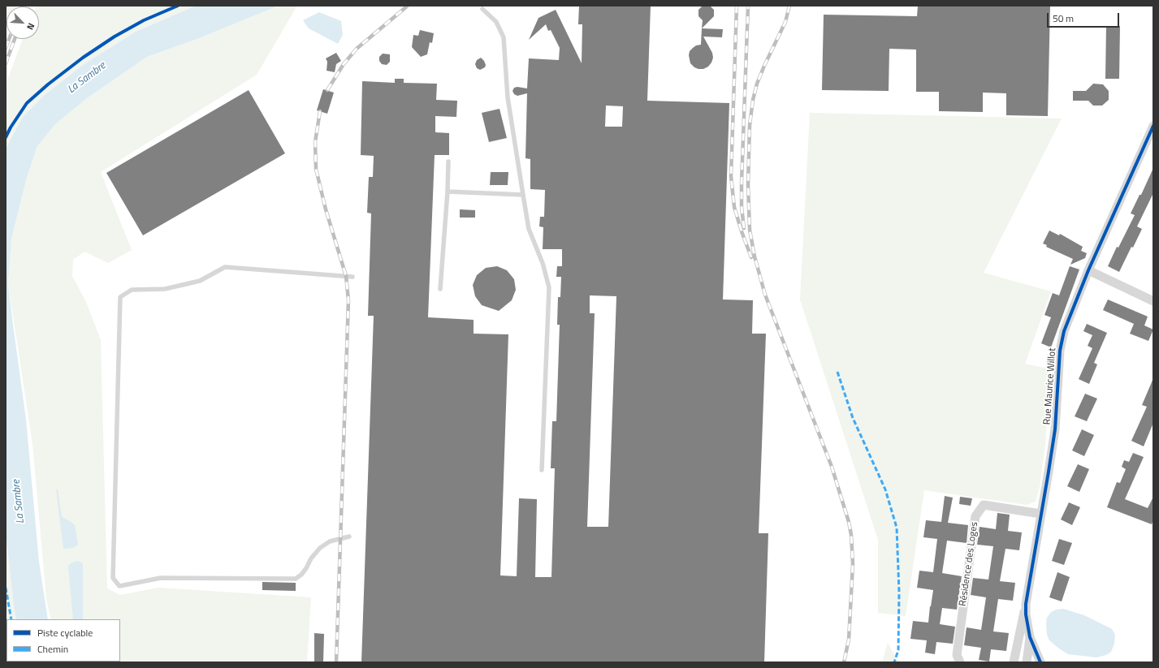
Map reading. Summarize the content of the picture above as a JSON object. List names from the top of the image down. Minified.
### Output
{"streets":{"street":["Rue Maurice Willot","Résidence des Loges"]},"crossings":[["Rue Maurice Willot","Résidence des Loges"]],"water":["La Sambre"],"legend":["Piste cyclable","Chemin"],"scale_bar":"50 m","north":"bottom right"}
